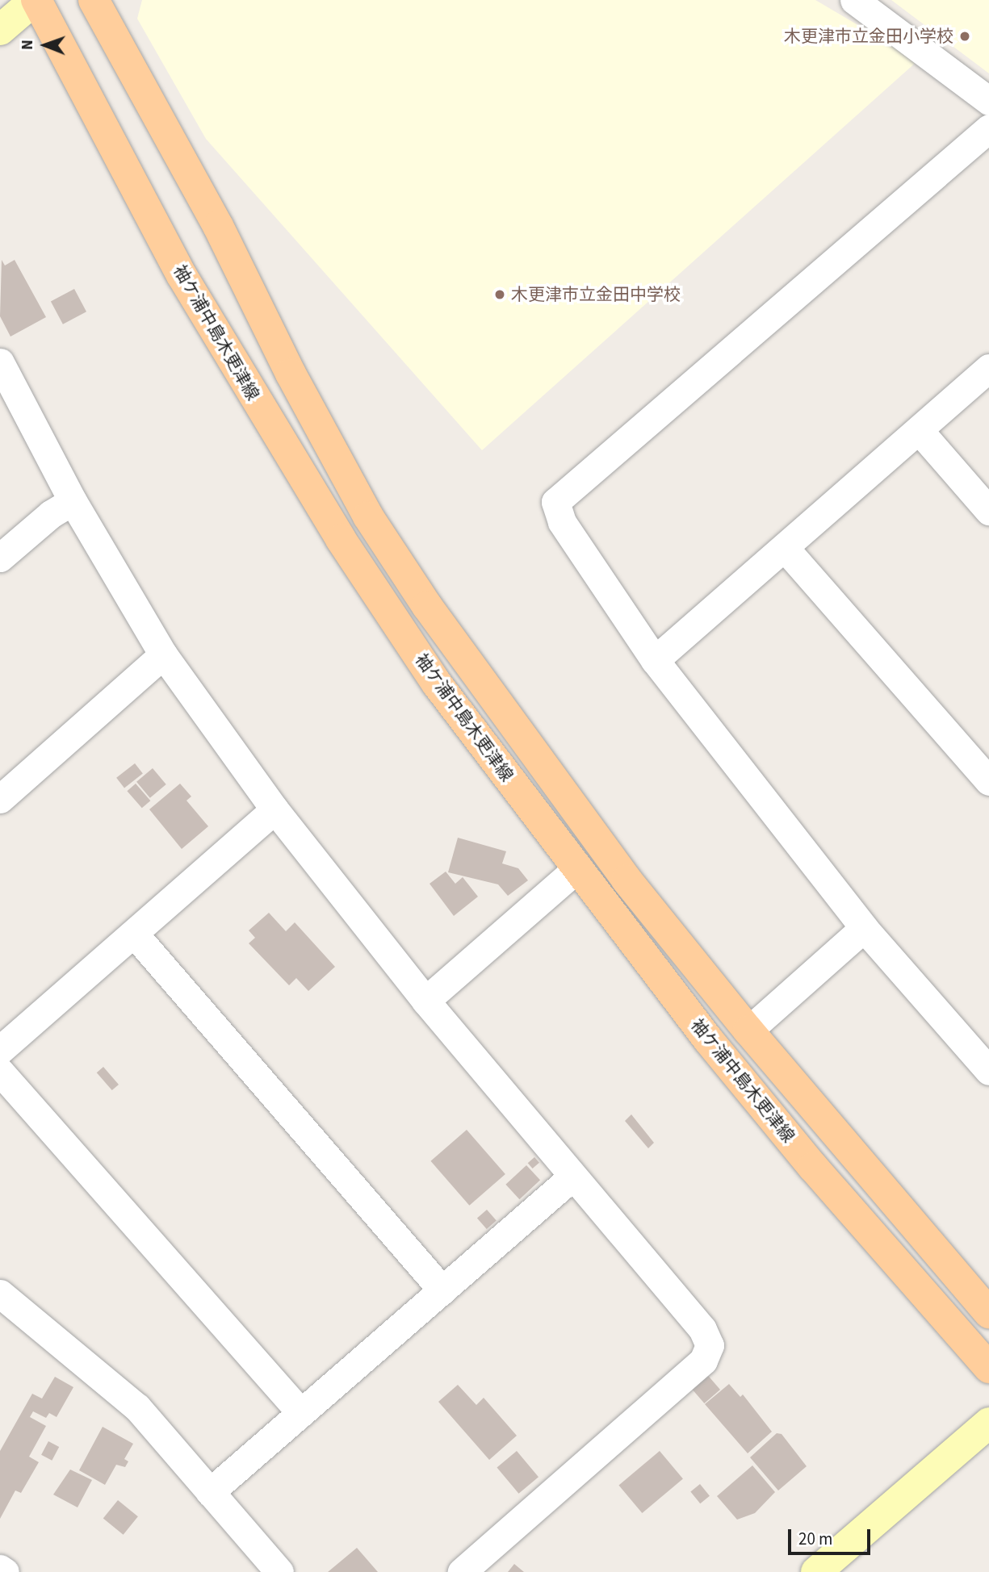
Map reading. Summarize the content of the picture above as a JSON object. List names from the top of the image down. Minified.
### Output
{"streets":{"main road":["袖ケ浦中島木更津線"]},"places":["木更津市立金田小学校","木更津市立金田中学校"],"scale_bar":"20 m","north":"left"}
